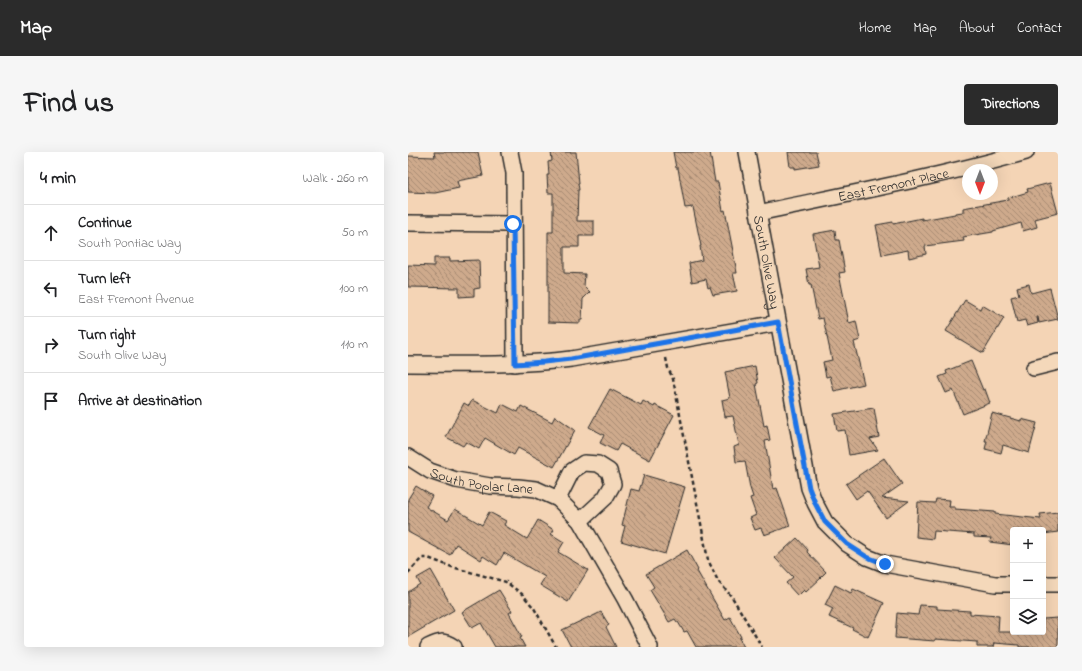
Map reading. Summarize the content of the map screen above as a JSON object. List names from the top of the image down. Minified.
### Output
{"streets":{"street":["East Fremont Place","South Olive Way","South Poplar Lane"]},"crossings":[["East Fremont Place","South Olive Way"]],"north":"bottom","page":{"header":"Map","nav":["Home","Map","About","Contact"],"title":"Find us","buttons":"Directions","heading":["4 min","Walk · 260 m"],"list":[["Continue","South Pontiac Way","50 m"],["Turn left","East Fremont Avenue","100 m"],["Turn right","South Olive Way","110 m"],"Arrive at destination"],"map_buttons":["+","−"]}}
